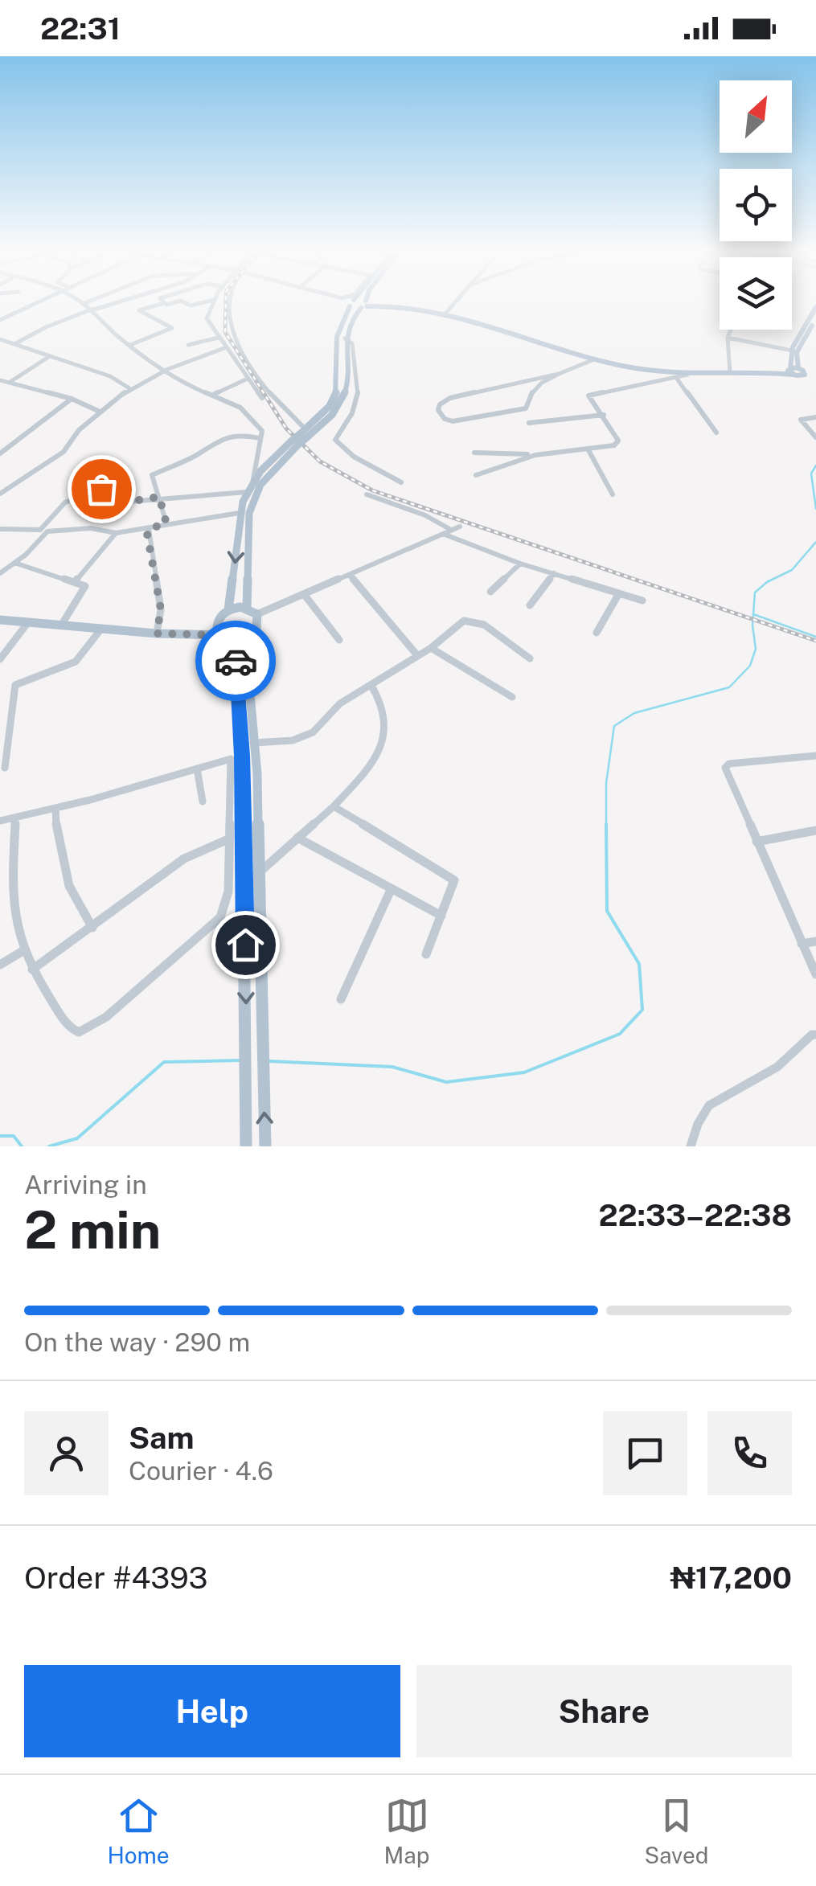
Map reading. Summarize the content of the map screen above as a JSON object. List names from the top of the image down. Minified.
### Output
{"north":"top right","page":{"status":"22:31","heading":["2 min","Arriving in","22:33–22:38"],"panel":["Sam","Courier · 4.6","Order #4393","₦17,200"],"bar":"On the way · 290 m","buttons":["Help","Share"],"tabs":["Home","Map","Saved"]}}
